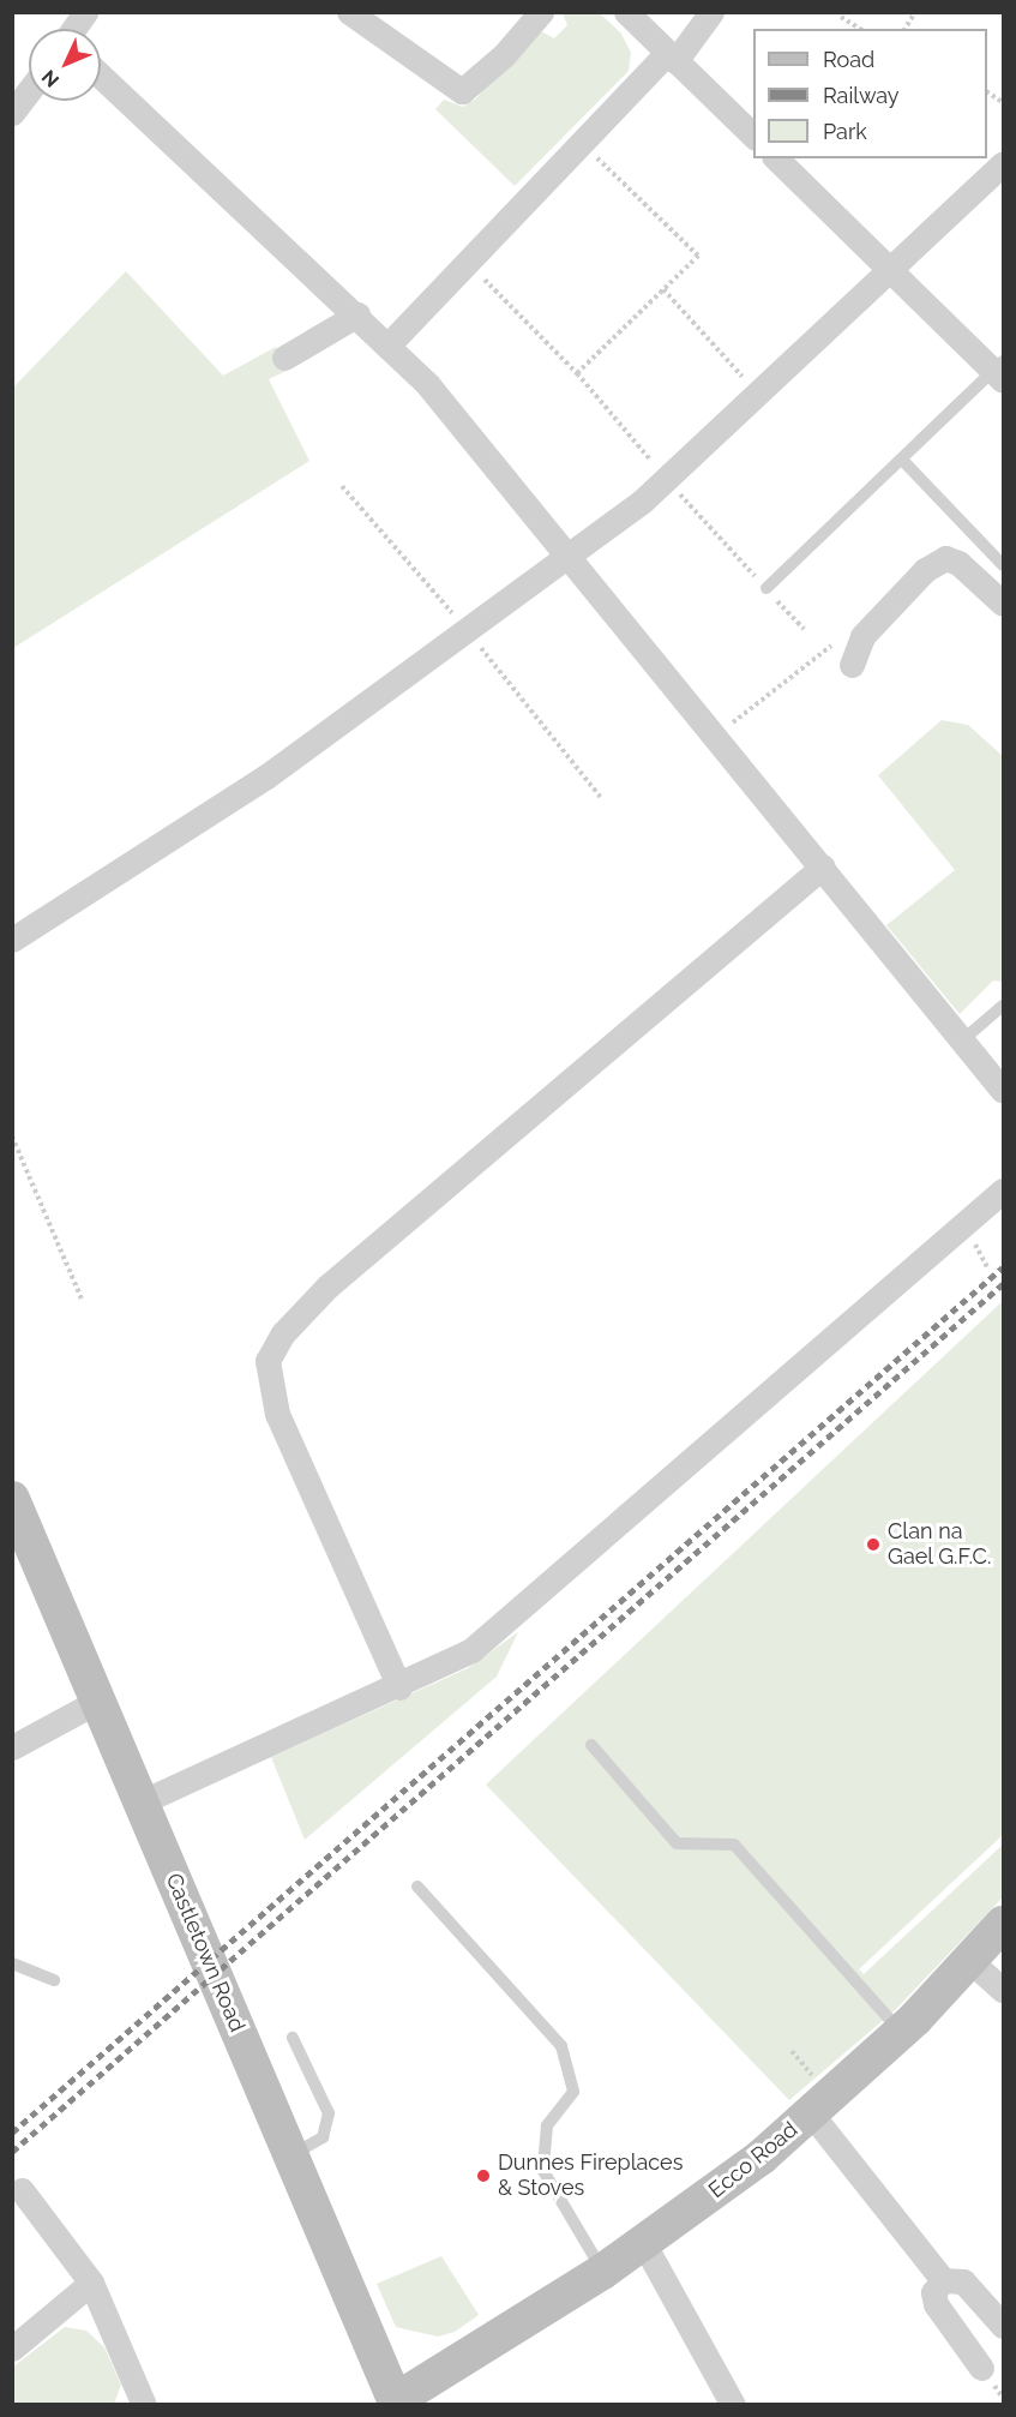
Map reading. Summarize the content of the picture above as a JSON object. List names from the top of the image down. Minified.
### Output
{"streets":{"main road":["Castletown Road","Ecco Road"]},"crossings":[["Castletown Road","Ecco Road"]],"places":["Clan na Gael G.F.C.","Dunnes Fireplaces & Stoves"],"legend":["Road","Railway","Park"],"north":"bottom left"}
